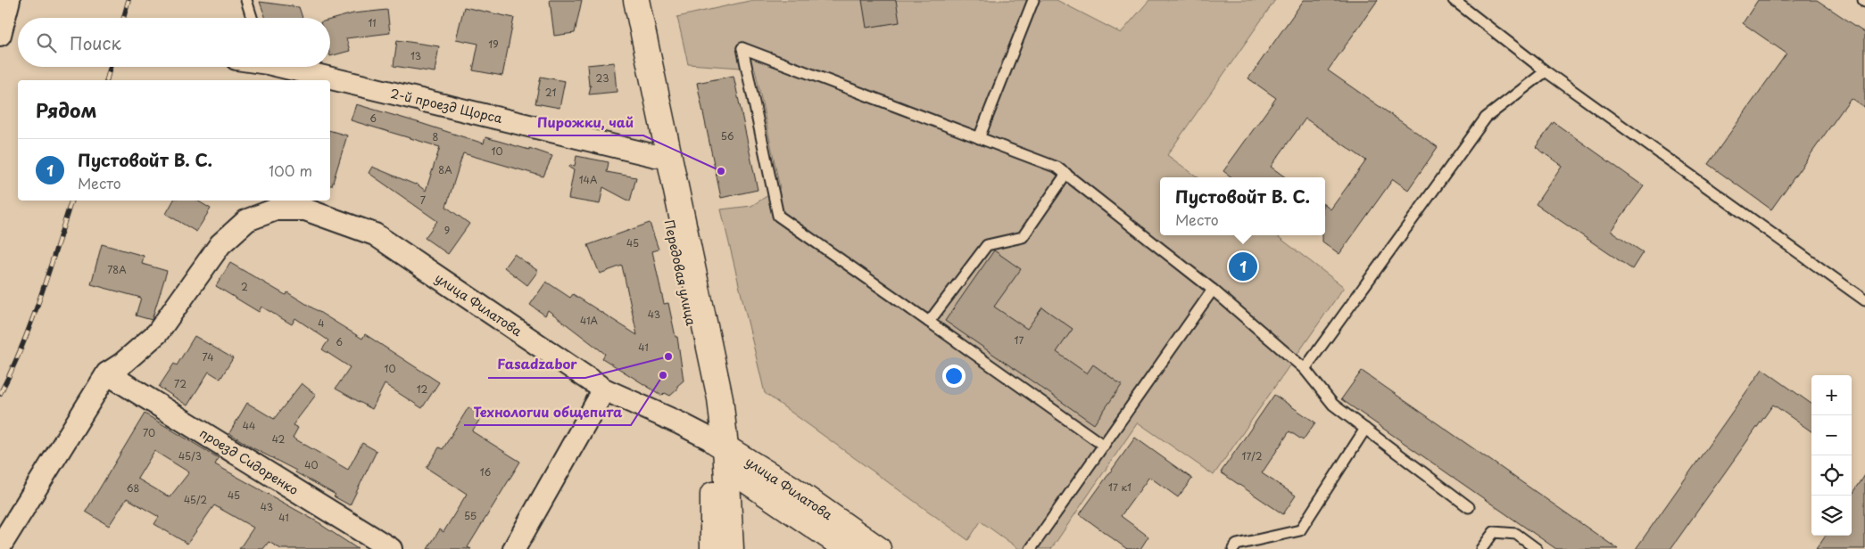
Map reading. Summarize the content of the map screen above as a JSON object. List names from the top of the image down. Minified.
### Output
{"streets":{"main road":["Передовая улица","улица Филатова"],"street":["2-й проезд Щорса","проезд Сидоренко"]},"crossings":[["2-й проезд Щорса","Передовая улица"],["Передовая улица","улица Филатова"],["улица Филатова","проезд Сидоренко"]],"places":["Пирожки, чай","Fasadzabor","Технологии общепита"],"house_numbers":["11","19","13","23","21","6","56","8","10","8А","14А","7","9","45","78А","2","43","41А","4","17","6","41","74","10","72","12","44","70","42","45/3","17/2","40","16","17 к1","68","45","45/2","43","55","41"],"page":{"search":"Поиск","heading":"Рядом","list":[{"mark":"1","name":"Пустовойт В. С.","note":"Место","value":"100 m"}],"popup":["Пустовойт В. С.","Место"],"pins":"1","map_buttons":["+","−"]}}
